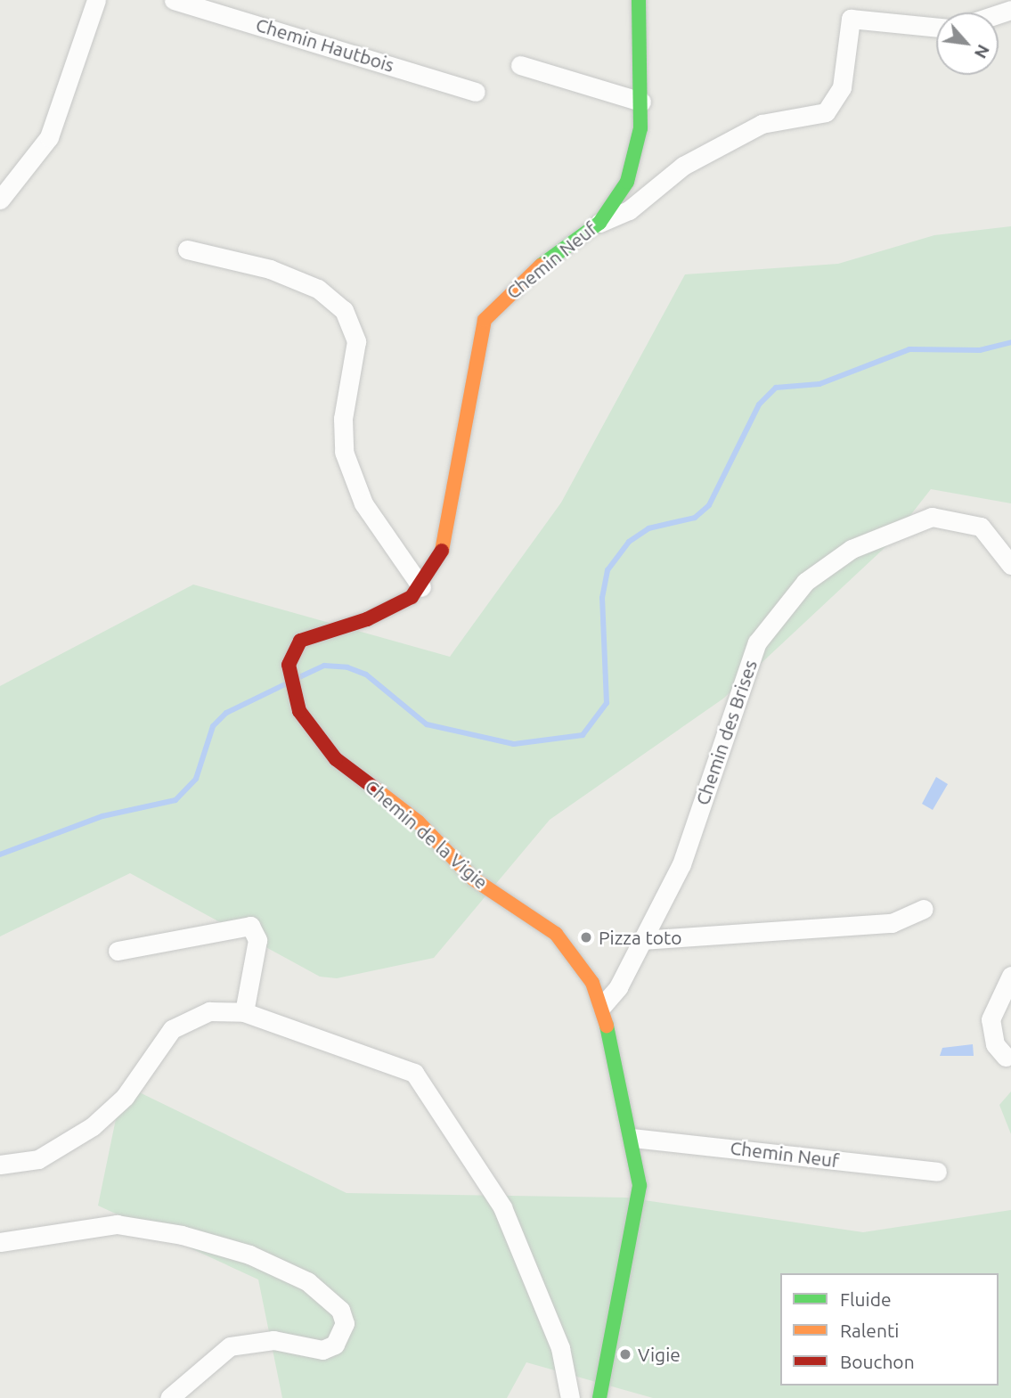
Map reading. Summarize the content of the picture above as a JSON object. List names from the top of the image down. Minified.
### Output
{"streets":{"street":["Chemin Hautbois","Chemin Neuf","Chemin des Brises","Chemin de la Vigie"]},"crossings":[["Chemin Neuf","Chemin de la Vigie"],["Chemin des Brises","Chemin de la Vigie"]],"places":["Pizza toto","Vigie"],"legend":["Fluide","Ralenti","Bouchon"],"north":"bottom right"}
